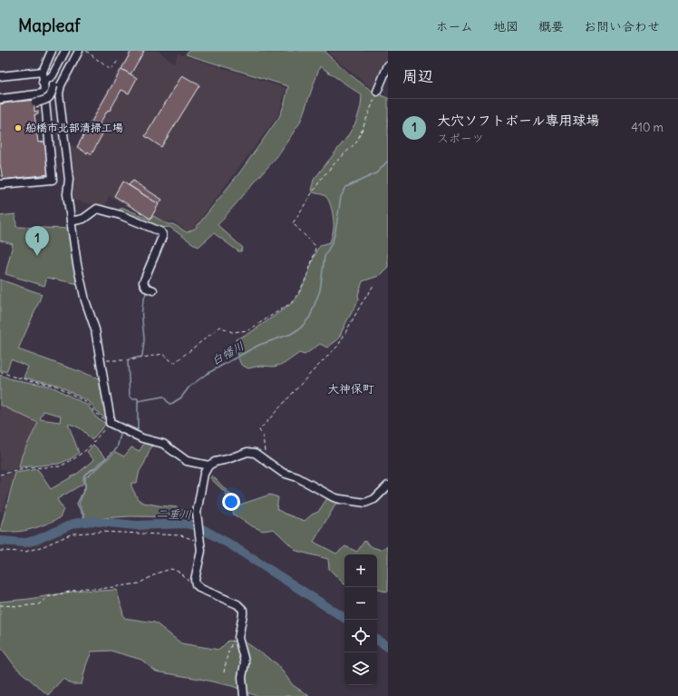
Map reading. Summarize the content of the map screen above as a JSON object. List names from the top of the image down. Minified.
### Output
{"districts":["大神保町"],"water":["白幡川","二重川"],"places":["船橋市北部清掃工場"],"page":{"header":"Mapleaf","nav":["ホーム","地図","概要","お問い合わせ"],"heading":"周辺","list":[{"mark":"1","name":"大穴ソフトボール専用球場","note":"スポーツ","value":"410 m"}],"pins":"1","map_buttons":["+","−"]}}
